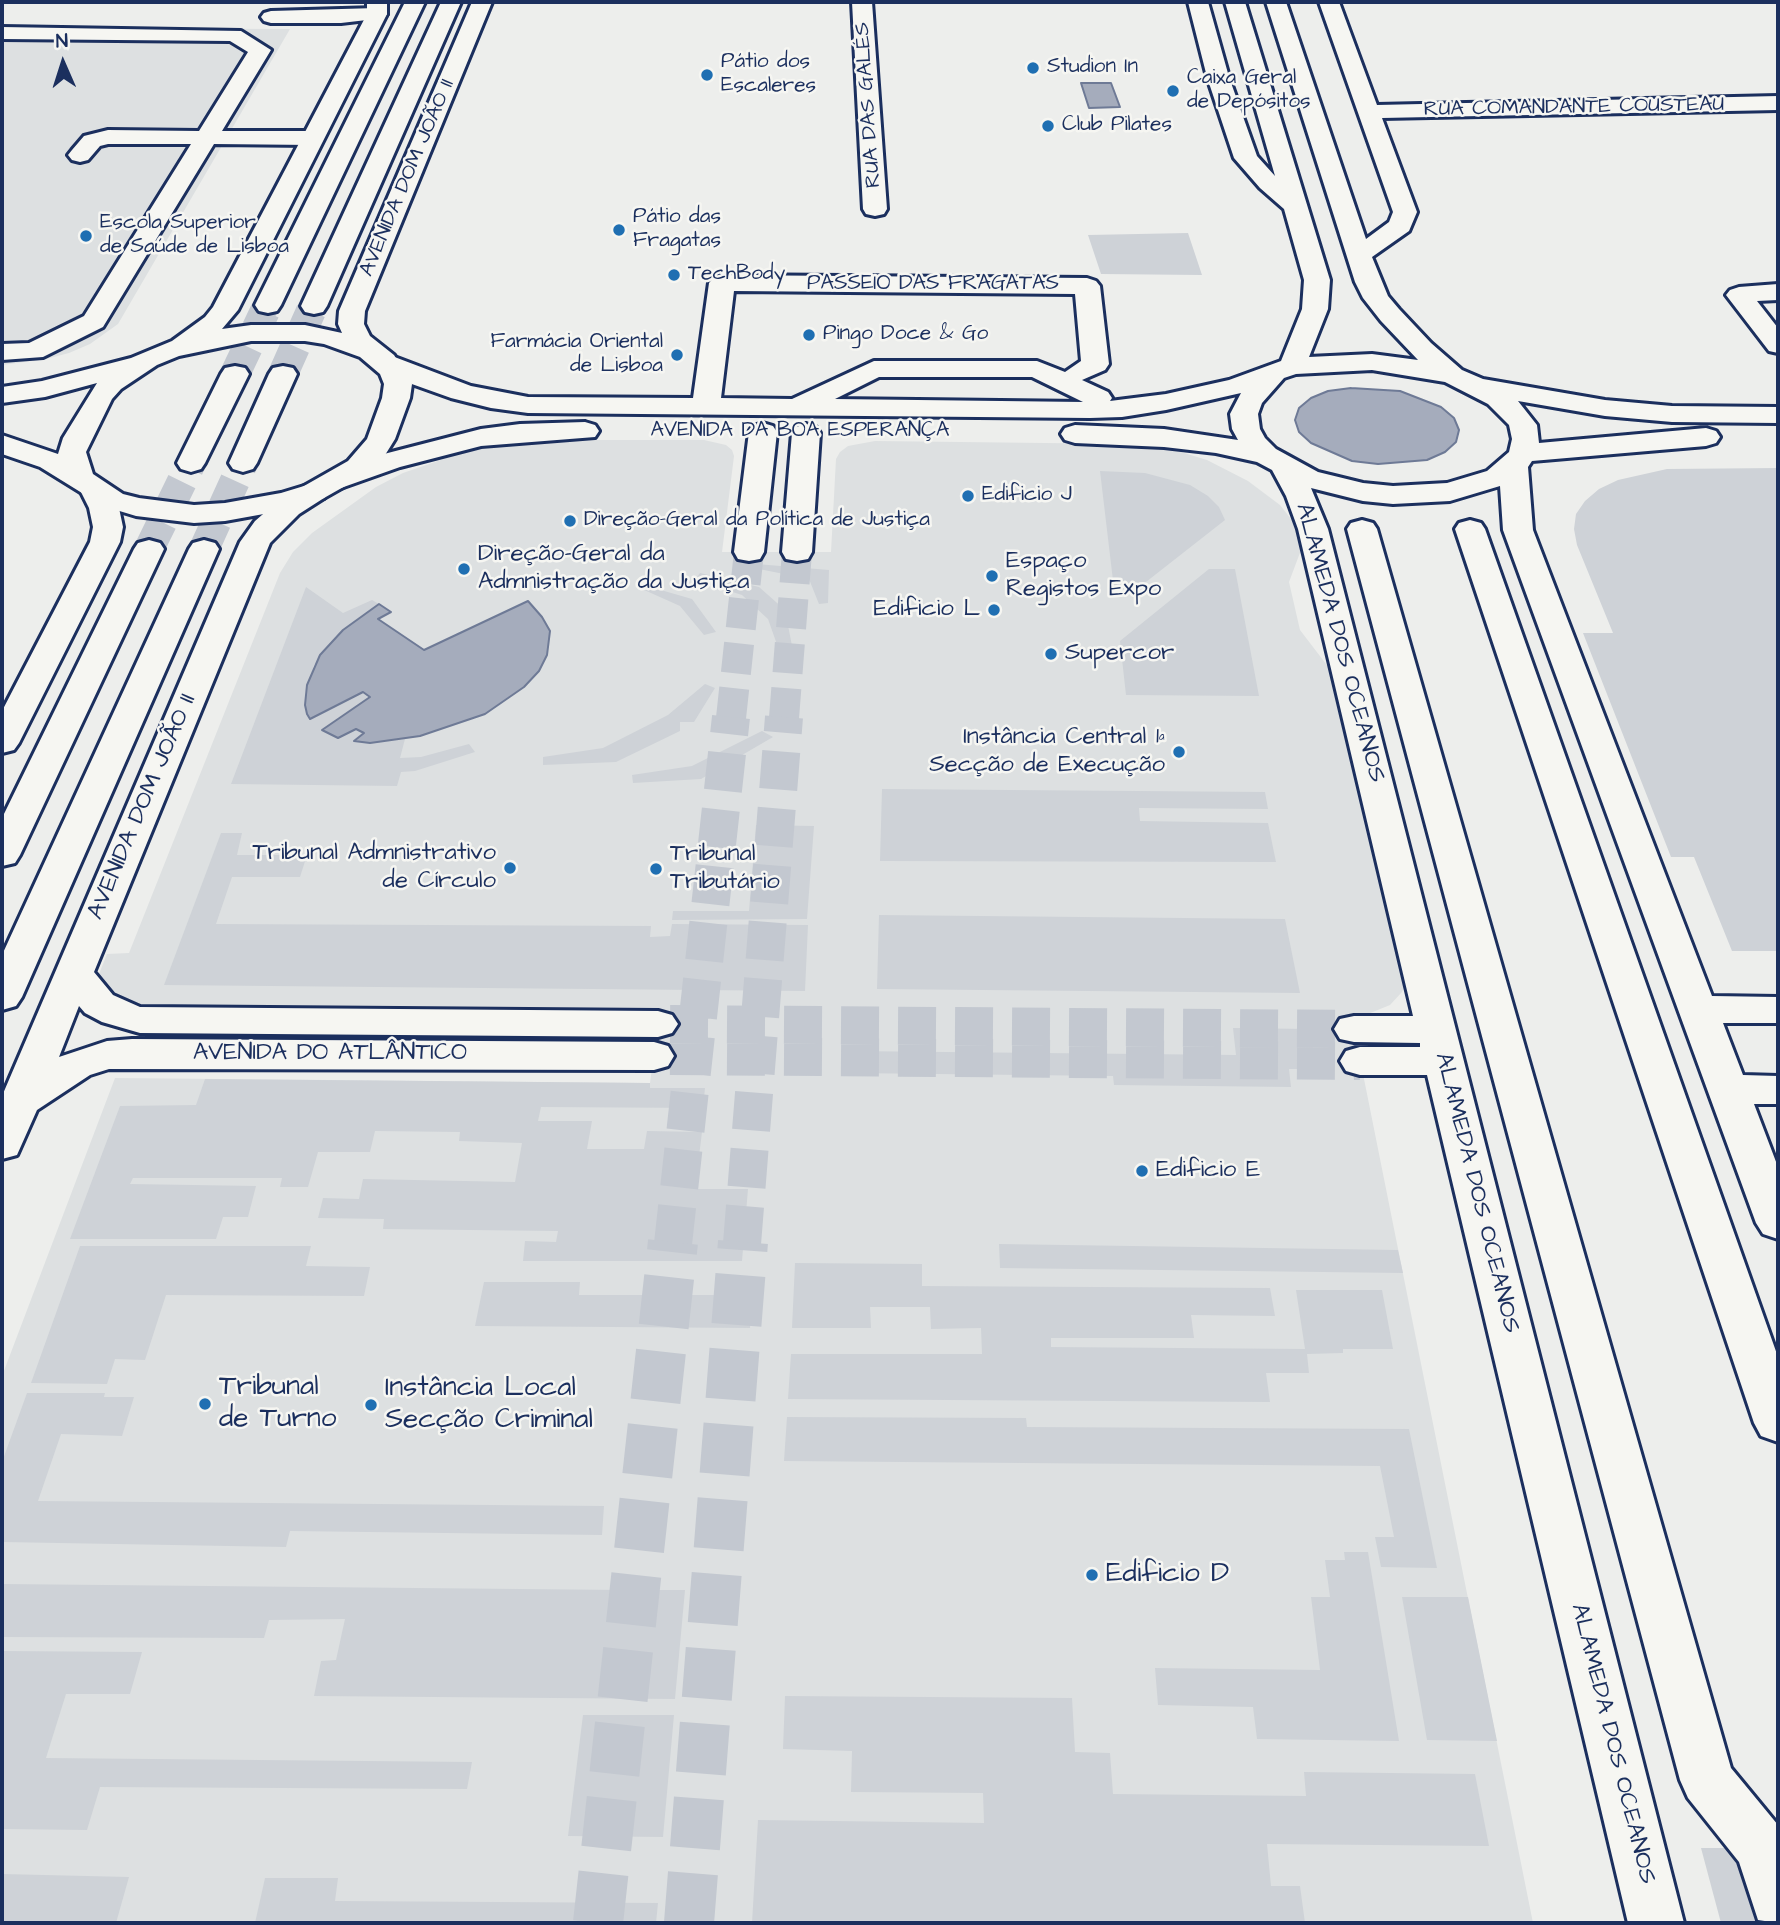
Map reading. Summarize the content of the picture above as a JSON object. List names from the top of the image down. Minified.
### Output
{"streets":{"street":["RUA DAS GALÉS","RUA COMANDANTE COUSTEAU","AVENIDA DOM JOÃO II","PASSEIO DAS FRAGATAS","AVENIDA DA BOA ESPERANÇA","ALAMEDA DOS OCEANOS","AVENIDA DO ATLÂNTICO"]},"crossings":[["AVENIDA DOM JOÃO II","AVENIDA DA BOA ESPERANÇA"],["AVENIDA DOM JOÃO II","AVENIDA DO ATLÂNTICO"],["PASSEIO DAS FRAGATAS","AVENIDA DA BOA ESPERANÇA"],["AVENIDA DA BOA ESPERANÇA","ALAMEDA DOS OCEANOS"]],"places":["Studion In","Pátio dos Escaleres","Caixa Geral de Depósitos","Club Pilates","Pátio das Fragatas","Escola Superior de Saúde de Lisboa","TechBody","Pingo Doce & Go","Farmácia Oriental de Lisboa","Edificio J","Direção-Geral da Política de Justiça","Direção-Geral da Admnistração da Justiça","Espaço Registos Expo","Edificio L","Supercor","Instância Central 1ª Secção de Execução","Tribunal Admnistrativo de Círculo","Tribunal Tributário","Edificio E","Tribunal de Turno","Instância Local Secção Criminal","Edificio D"],"north":"top"}
